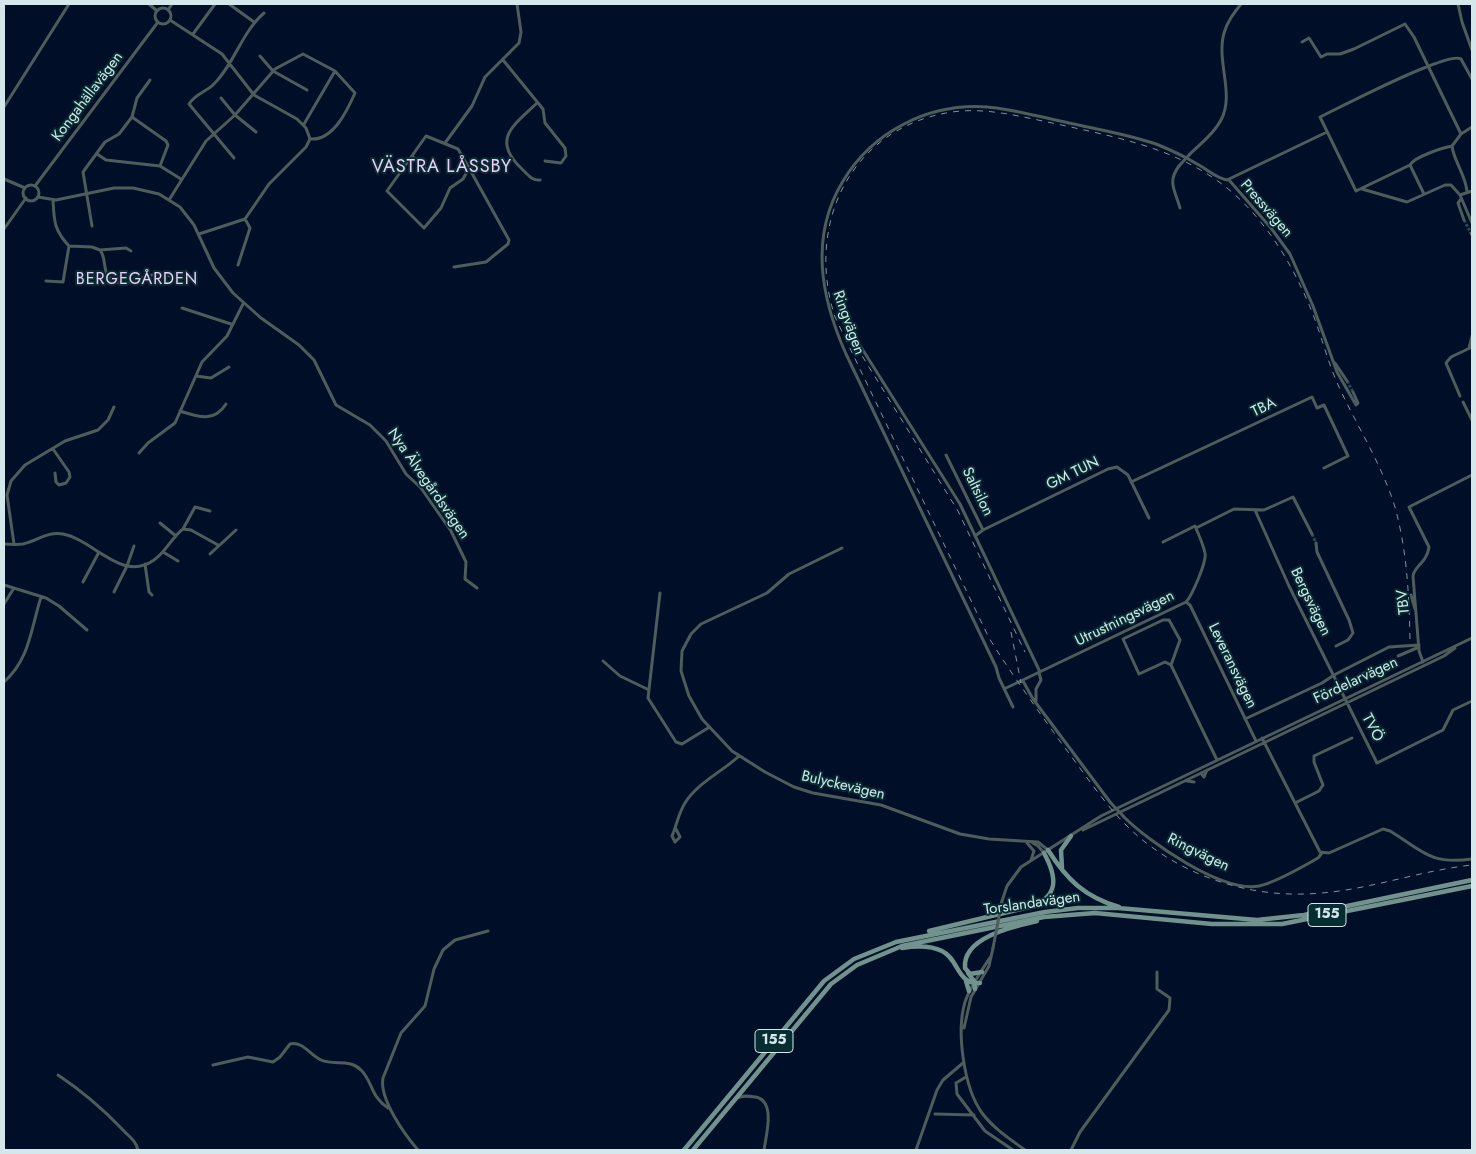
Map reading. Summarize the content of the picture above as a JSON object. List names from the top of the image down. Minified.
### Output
{"streets":{"main road":["Torslandavägen","155"],"street":["Kongahällavägen","Pressvägen","Ringvägen","TBA","GM TUN","Nya Älvegårdsvägen","Saltsilon","Bergsvägen","TBV","Utrustningsvägen","Leveransvägen","Fördelarvägen","TVÖ","Bulyckevägen"]},"crossings":[["Kongahällavägen","Nya Älvegårdsvägen"],["Pressvägen","Ringvägen"],["TBA","GM TUN"],["GM TUN","Saltsilon"],["Bergsvägen","Fördelarvägen"],["Bergsvägen","TVÖ"],["TBV","Fördelarvägen"],["Utrustningsvägen","Leveransvägen"],["Fördelarvägen","TVÖ"]],"districts":["VÄSTRA LÅSSBY","BERGEGÅRDEN"]}
